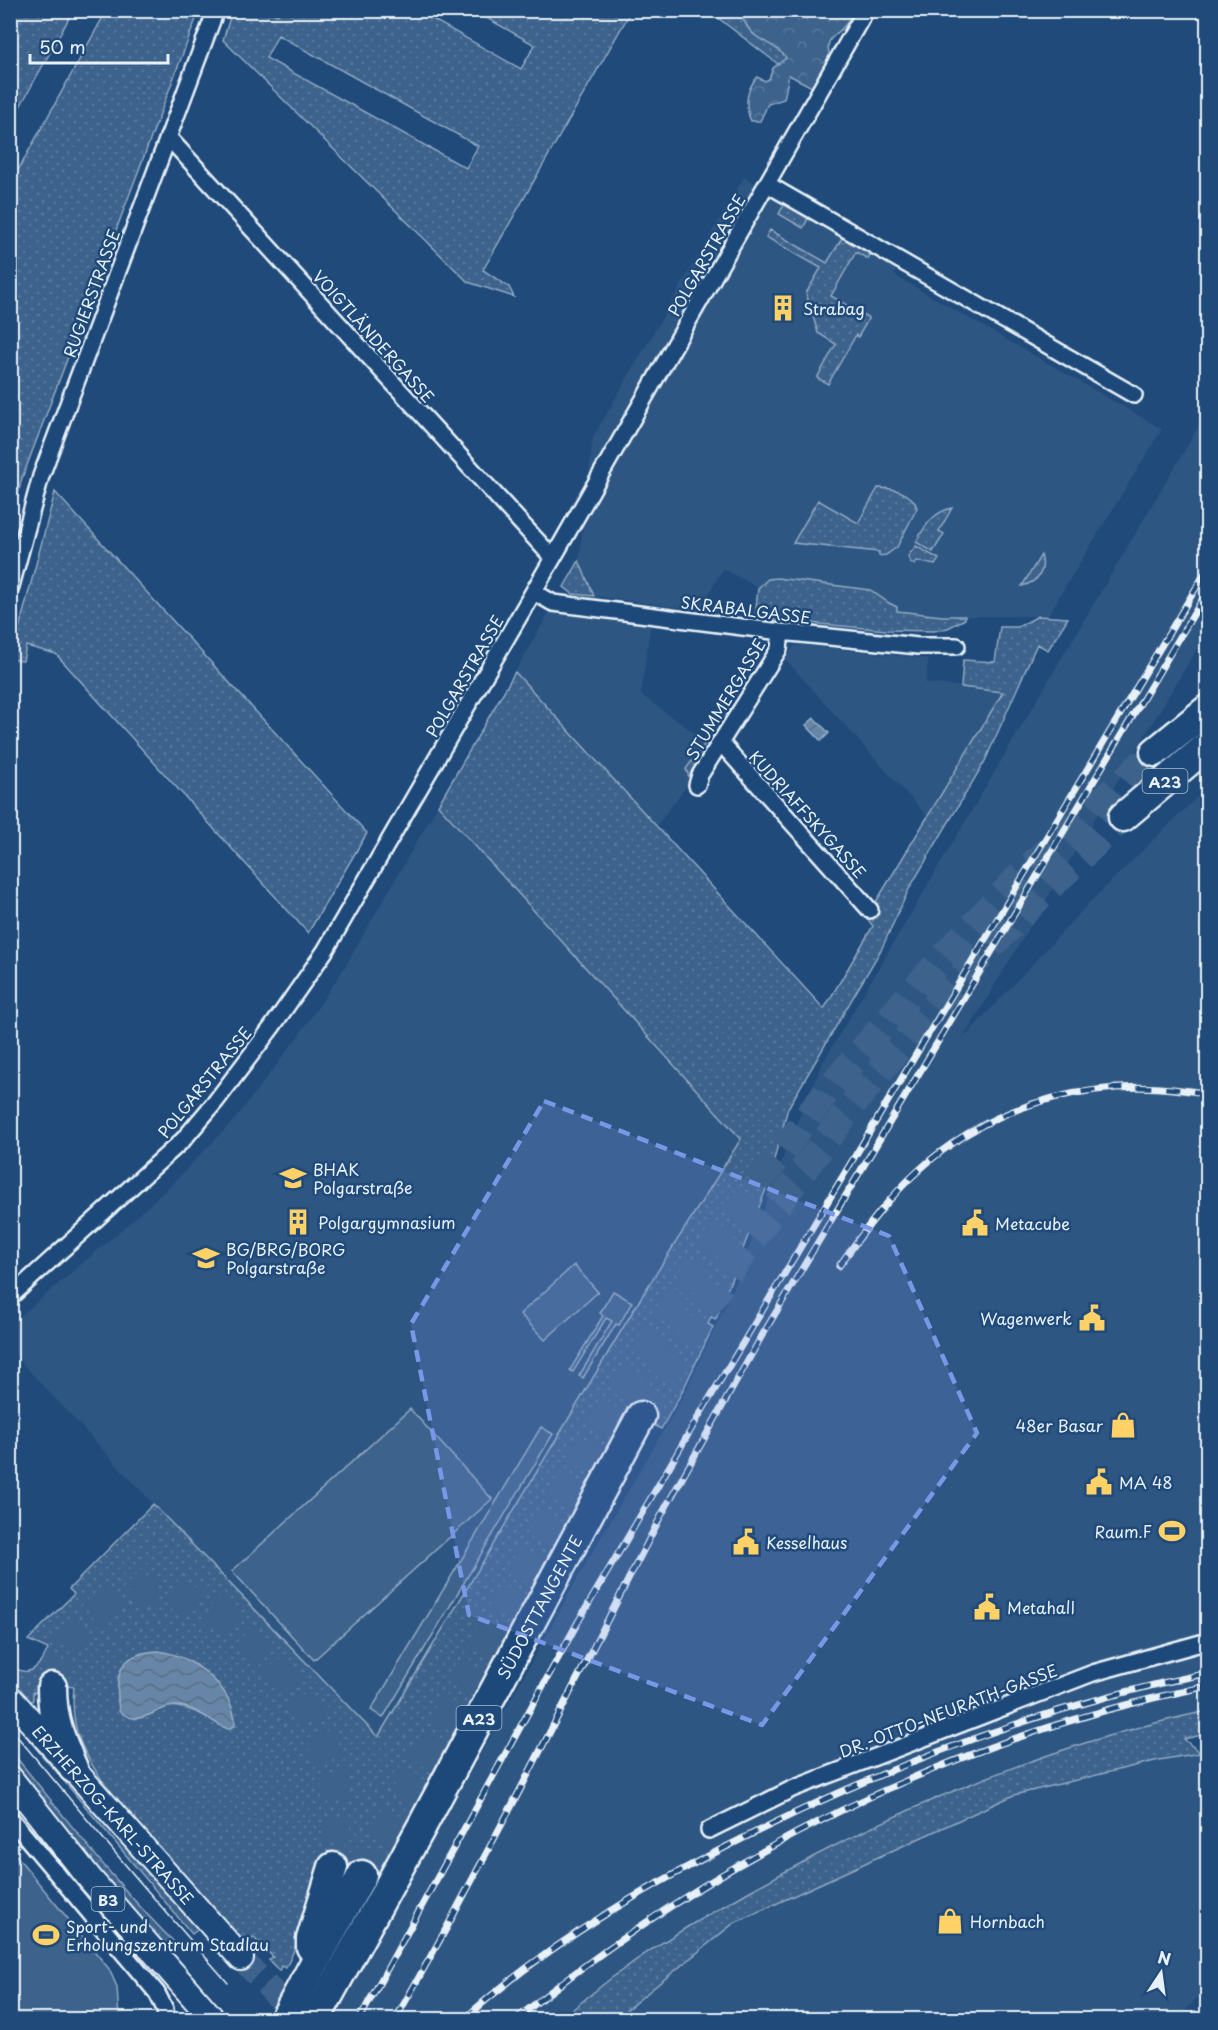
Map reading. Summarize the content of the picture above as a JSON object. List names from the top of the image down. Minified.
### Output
{"streets":{"highway":["A23","SÜDOSTTANGENTE"],"main road":["ERZHERZOG-KARL-STRASSE","B3"],"street":["POLGARSTRASSE","RUGIERSTRASSE","VOIGTLÄNDERGASSE","SKRABALGASSE","STUMMERGASSE","KUDRIAFFSKYGASSE","DR.-OTTO-NEURATH-GASSE"]},"crossings":[["POLGARSTRASSE","VOIGTLÄNDERGASSE"],["POLGARSTRASSE","SKRABALGASSE"],["RUGIERSTRASSE","VOIGTLÄNDERGASSE"],["SKRABALGASSE","STUMMERGASSE"],["STUMMERGASSE","KUDRIAFFSKYGASSE"]],"places":{"building":["Strabag","Polgargymnasium"],"school or university":["BHAK Polgarstraße","BG/BRG/BORG Polgarstraße"],"public building":["Metacube","Wagenwerk","MA 48","Kesselhaus","Metahall"],"shop":["48er Basar","Hornbach"],"sports":["Raum.F","Sport- und Erholungszentrum Stadlau"]},"scale_bar":"50 m","north":"top"}
